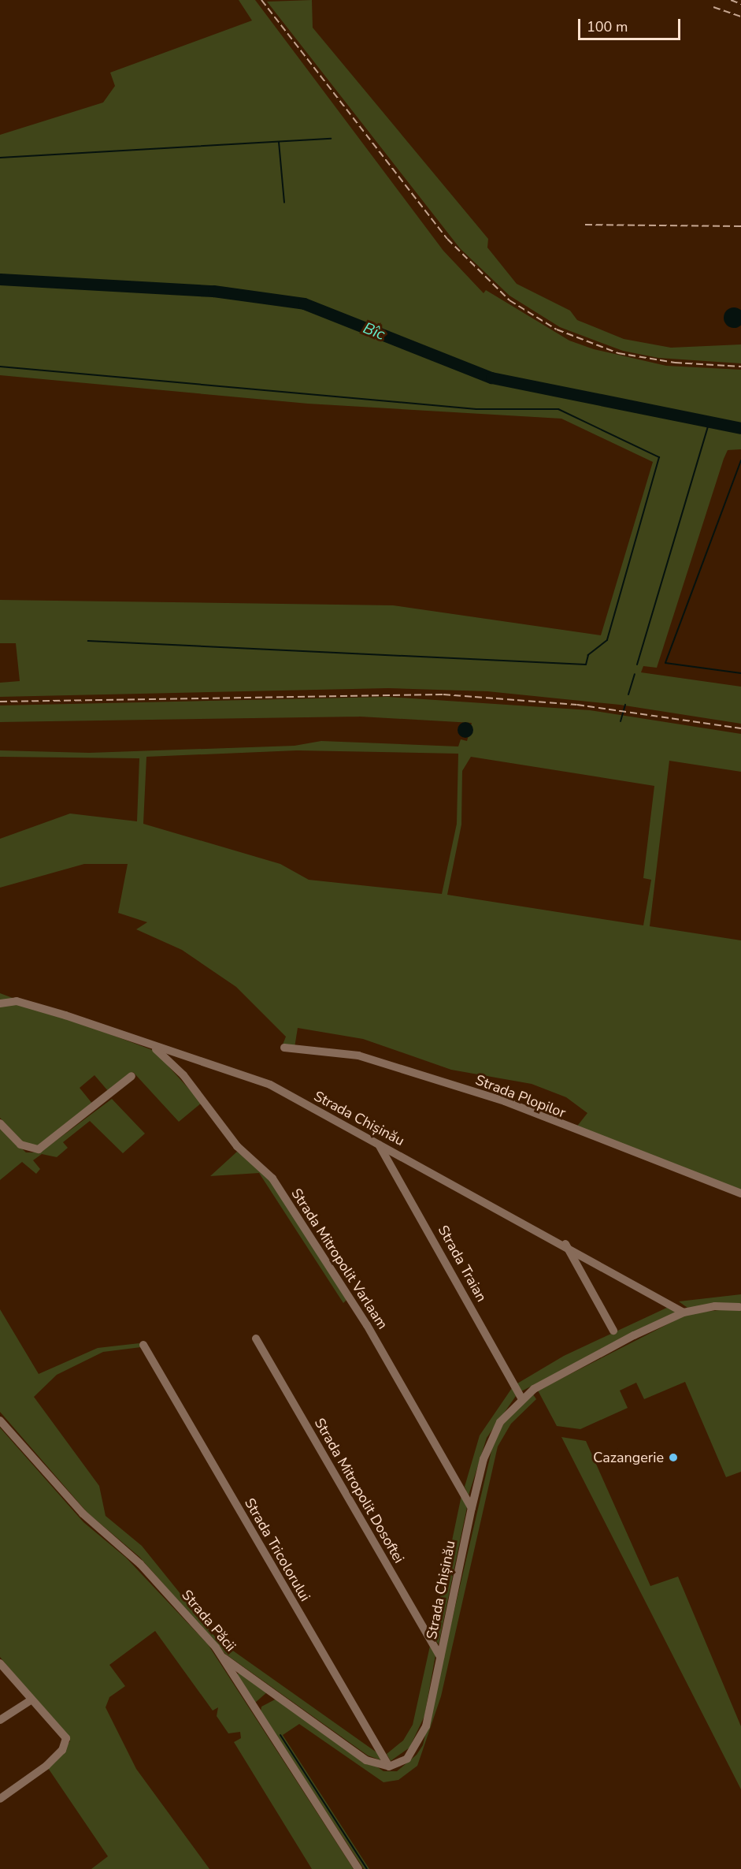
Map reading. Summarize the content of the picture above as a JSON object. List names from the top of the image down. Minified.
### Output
{"streets":{"street":["Strada Plopilor","Strada Chișinău","Strada Mitropolit Varlaam","Strada Traian","Strada Mitropolit Dosoftei","Strada Tricolorului","Strada Păcii"]},"crossings":[["Strada Chișinău","Strada Mitropolit Varlaam"],["Strada Chișinău","Strada Traian"],["Strada Chișinău","Strada Mitropolit Dosoftei"],["Strada Chișinău","Strada Tricolorului"]],"water":["Bîc"],"places":["Cazangerie"],"scale_bar":"100 m"}
